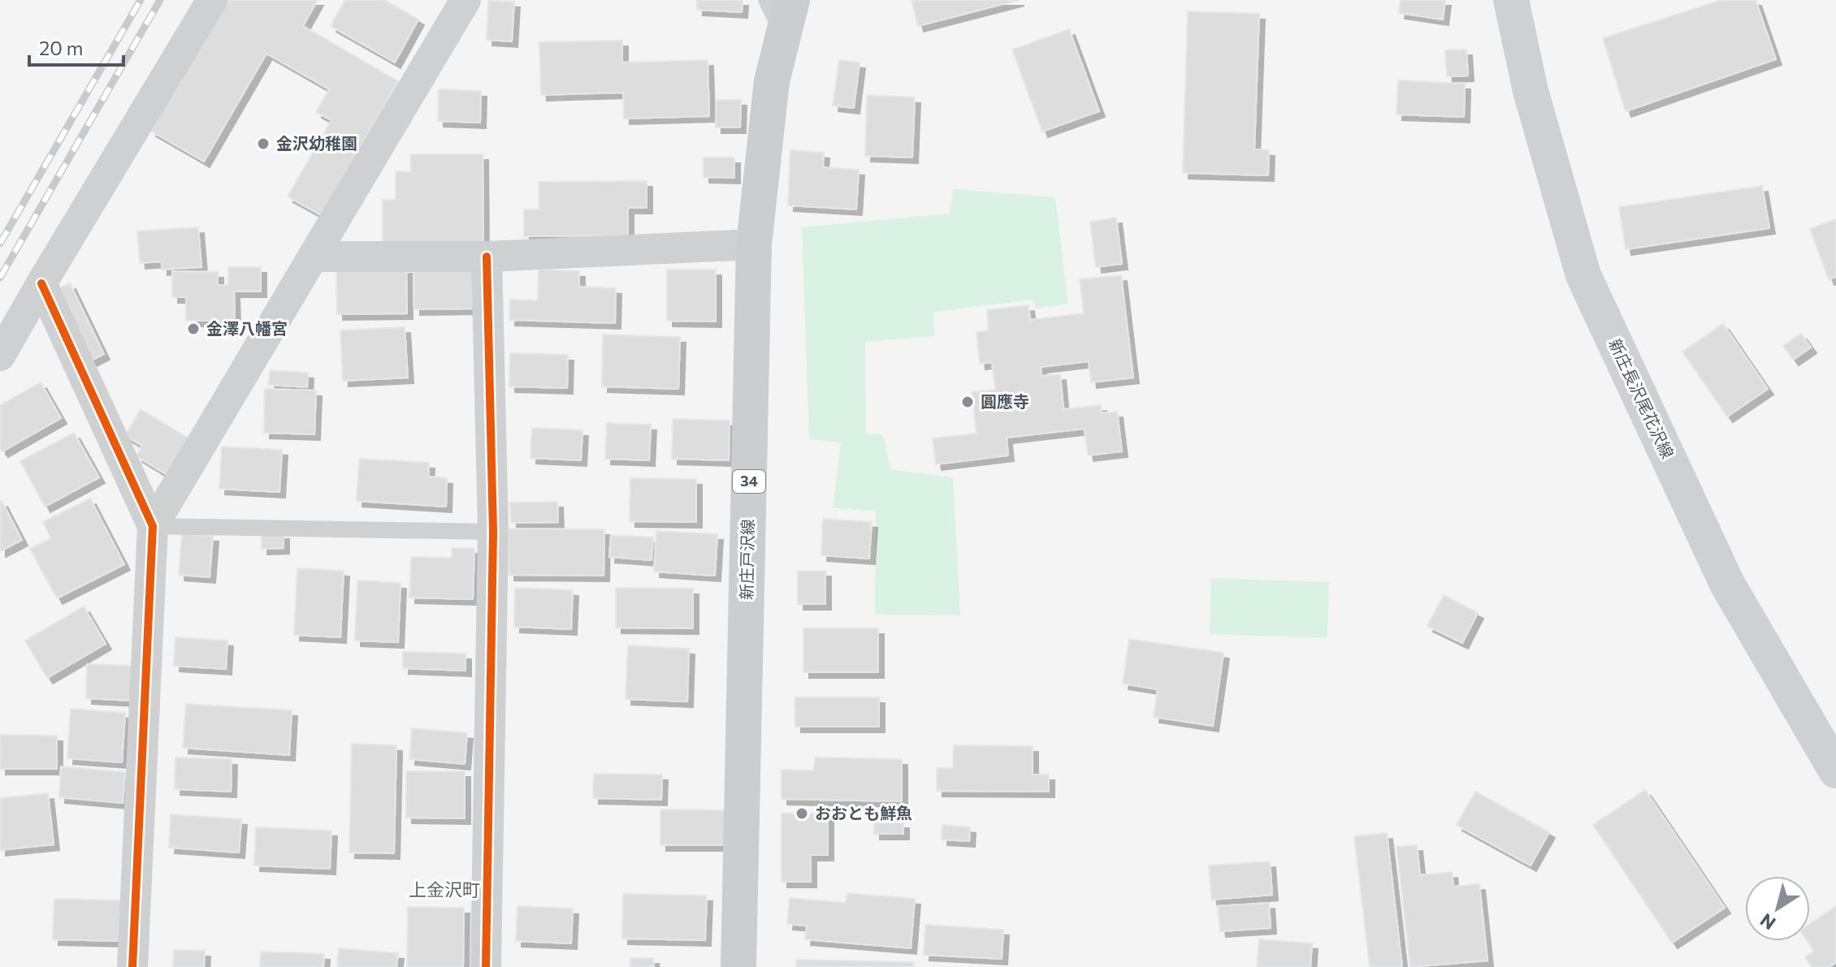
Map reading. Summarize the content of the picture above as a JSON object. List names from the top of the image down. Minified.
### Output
{"streets":{"main road":["新庄長沢尾花沢線","34","新庄戸沢線"]},"districts":["上金沢町"],"places":["金沢幼稚園","金澤八幡宮","圓應寺","おおとも鮮魚"],"scale_bar":"20 m","north":"bottom left"}
